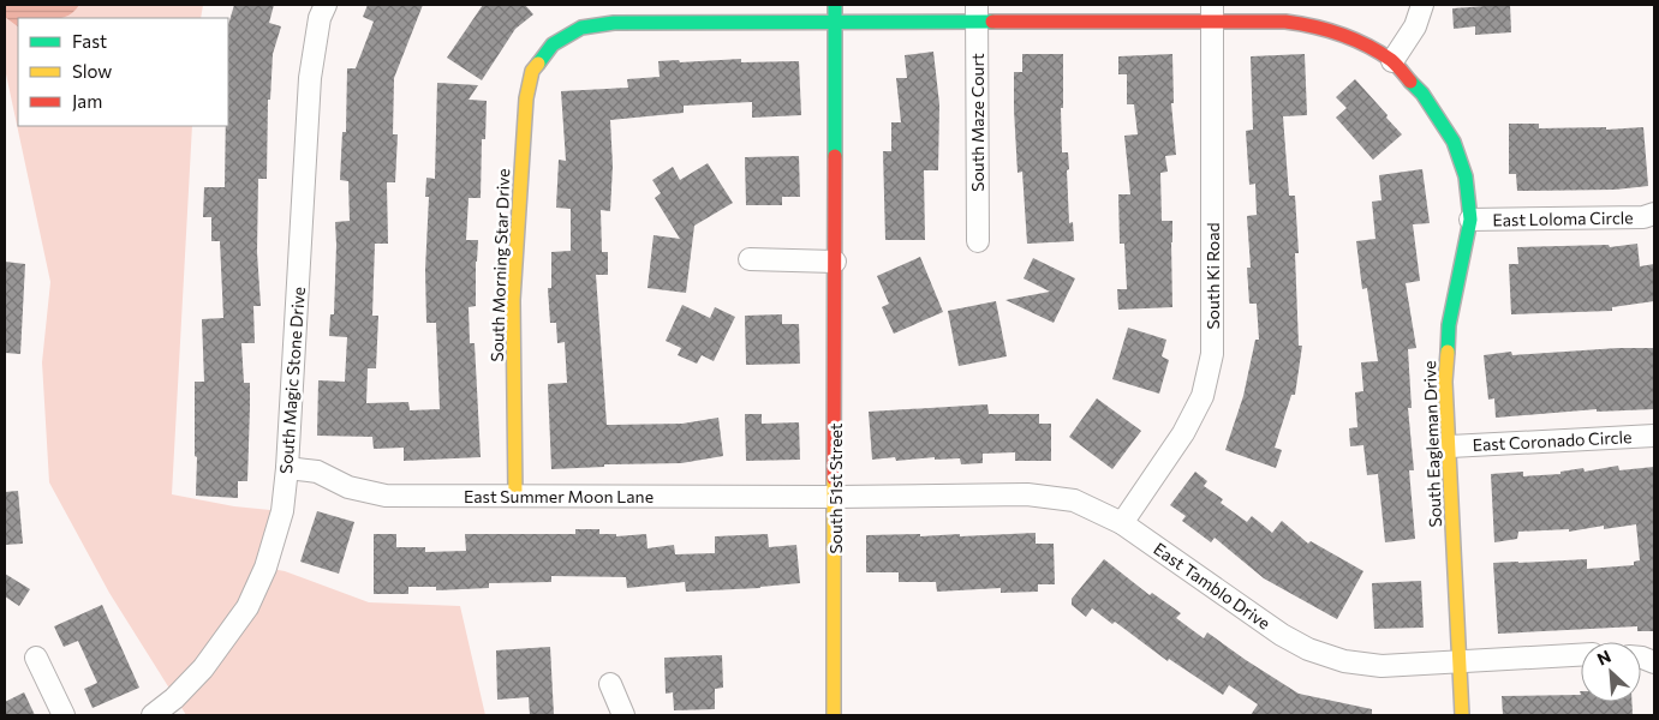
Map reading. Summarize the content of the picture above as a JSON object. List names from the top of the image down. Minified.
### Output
{"streets":{"street":["South Maze Court","East Loloma Circle","South Morning Star Drive","South Ki Road","South Magic Stone Drive","East Coronado Circle","South Eagleman Drive","South 51st Street","East Summer Moon Lane","East Tamblo Drive"]},"crossings":[["South Maze Court","South Eagleman Drive"],["East Loloma Circle","South Eagleman Drive"],["South Morning Star Drive","South Eagleman Drive"],["South Morning Star Drive","East Summer Moon Lane"],["South Ki Road","South Eagleman Drive"],["South Ki Road","East Tamblo Drive"],["South Magic Stone Drive","East Summer Moon Lane"],["East Coronado Circle","South Eagleman Drive"],["South Eagleman Drive","South 51st Street"],["South Eagleman Drive","East Tamblo Drive"],["South 51st Street","East Summer Moon Lane"],["South 51st Street","East Tamblo Drive"],["East Summer Moon Lane","East Tamblo Drive"]],"legend":["Fast","Slow","Jam"],"north":"top left"}
